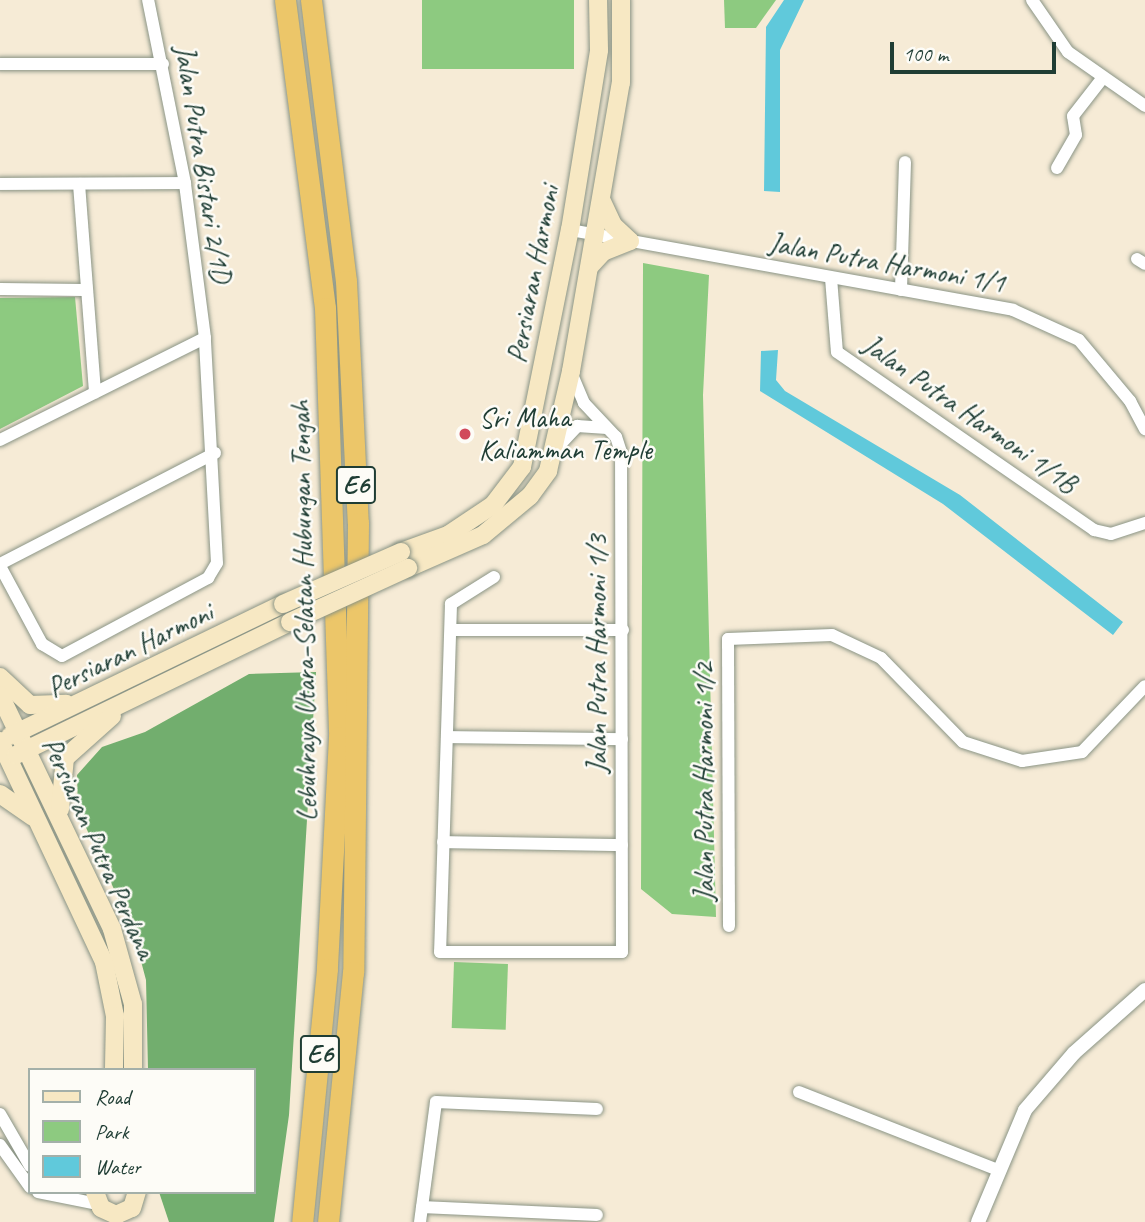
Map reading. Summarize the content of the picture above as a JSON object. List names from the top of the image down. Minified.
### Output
{"streets":{"highway":["E6","Lebuhraya Utara–Selatan Hubungan Tengah"],"main road":["Persiaran Harmoni","Persiaran Putra Perdana"],"street":["Jalan Putra Bistari 2/1D","Jalan Putra Harmoni 1/1","Jalan Putra Harmoni 1/1B","Jalan Putra Harmoni 1/3","Jalan Putra Harmoni 1/2"]},"crossings":[["Jalan Putra Harmoni 1/1","Persiaran Harmoni"],["Jalan Putra Harmoni 1/1","Jalan Putra Harmoni 1/1B"],["Persiaran Harmoni","Jalan Putra Harmoni 1/3"],["Persiaran Harmoni","Persiaran Putra Perdana"]],"places":["Sri Maha Kaliamman Temple"],"legend":["Road","Park","Water"],"scale_bar":"100 m"}
